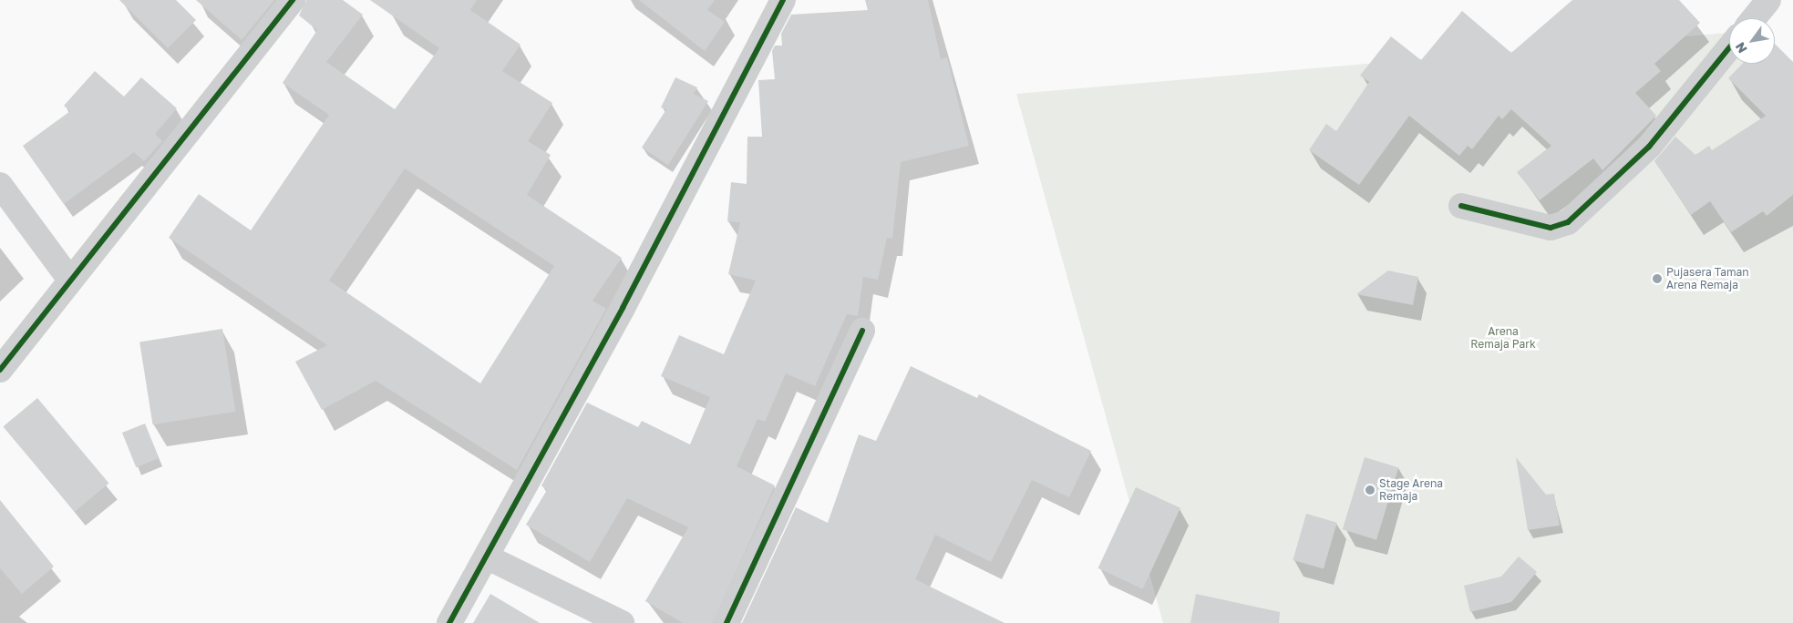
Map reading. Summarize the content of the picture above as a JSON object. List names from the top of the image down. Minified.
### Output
{"parks":["Arena Remaja Park"],"places":["Pujasera Taman Arena Remaja","Stage Arena Remaja"],"north":"bottom left"}
